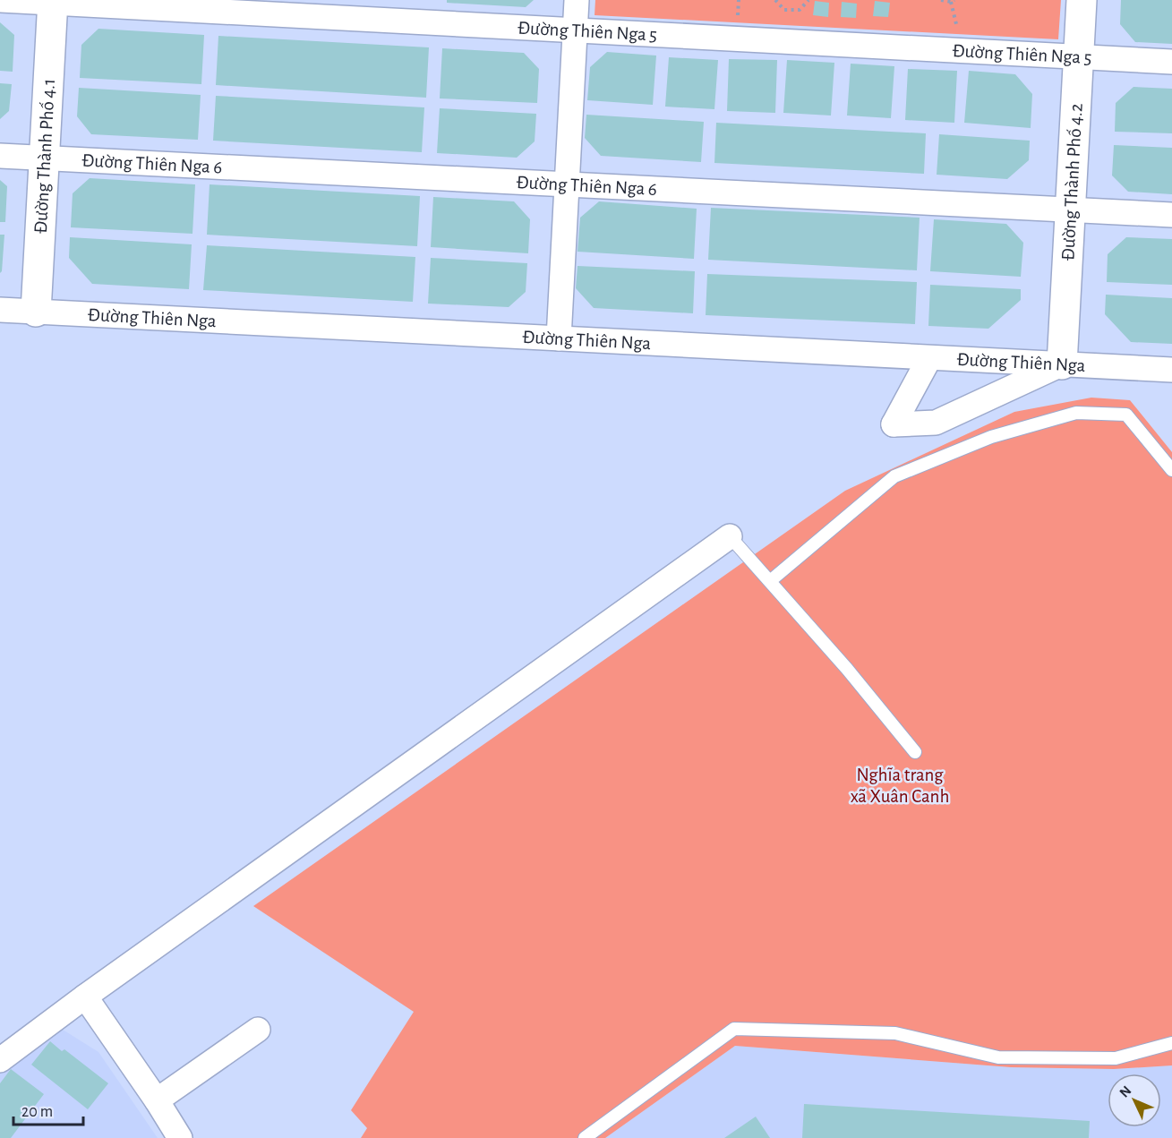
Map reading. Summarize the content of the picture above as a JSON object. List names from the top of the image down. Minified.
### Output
{"streets":{"street":["Đường Thiên Nga 5","Đường Thành Phố 4.1","Đường Thiên Nga 6","Đường Thành Phố 4.2","Đường Thiên Nga"]},"crossings":[["Đường Thiên Nga 5","Đường Thành Phố 4.1"],["Đường Thiên Nga 5","Đường Thành Phố 4.2"],["Đường Thành Phố 4.1","Đường Thiên Nga 6"],["Đường Thành Phố 4.1","Đường Thiên Nga"],["Đường Thiên Nga 6","Đường Thành Phố 4.2"],["Đường Thành Phố 4.2","Đường Thiên Nga"]],"parks":["Nghĩa trang xã Xuân Canh"],"scale_bar":"20 m","north":"top left"}
